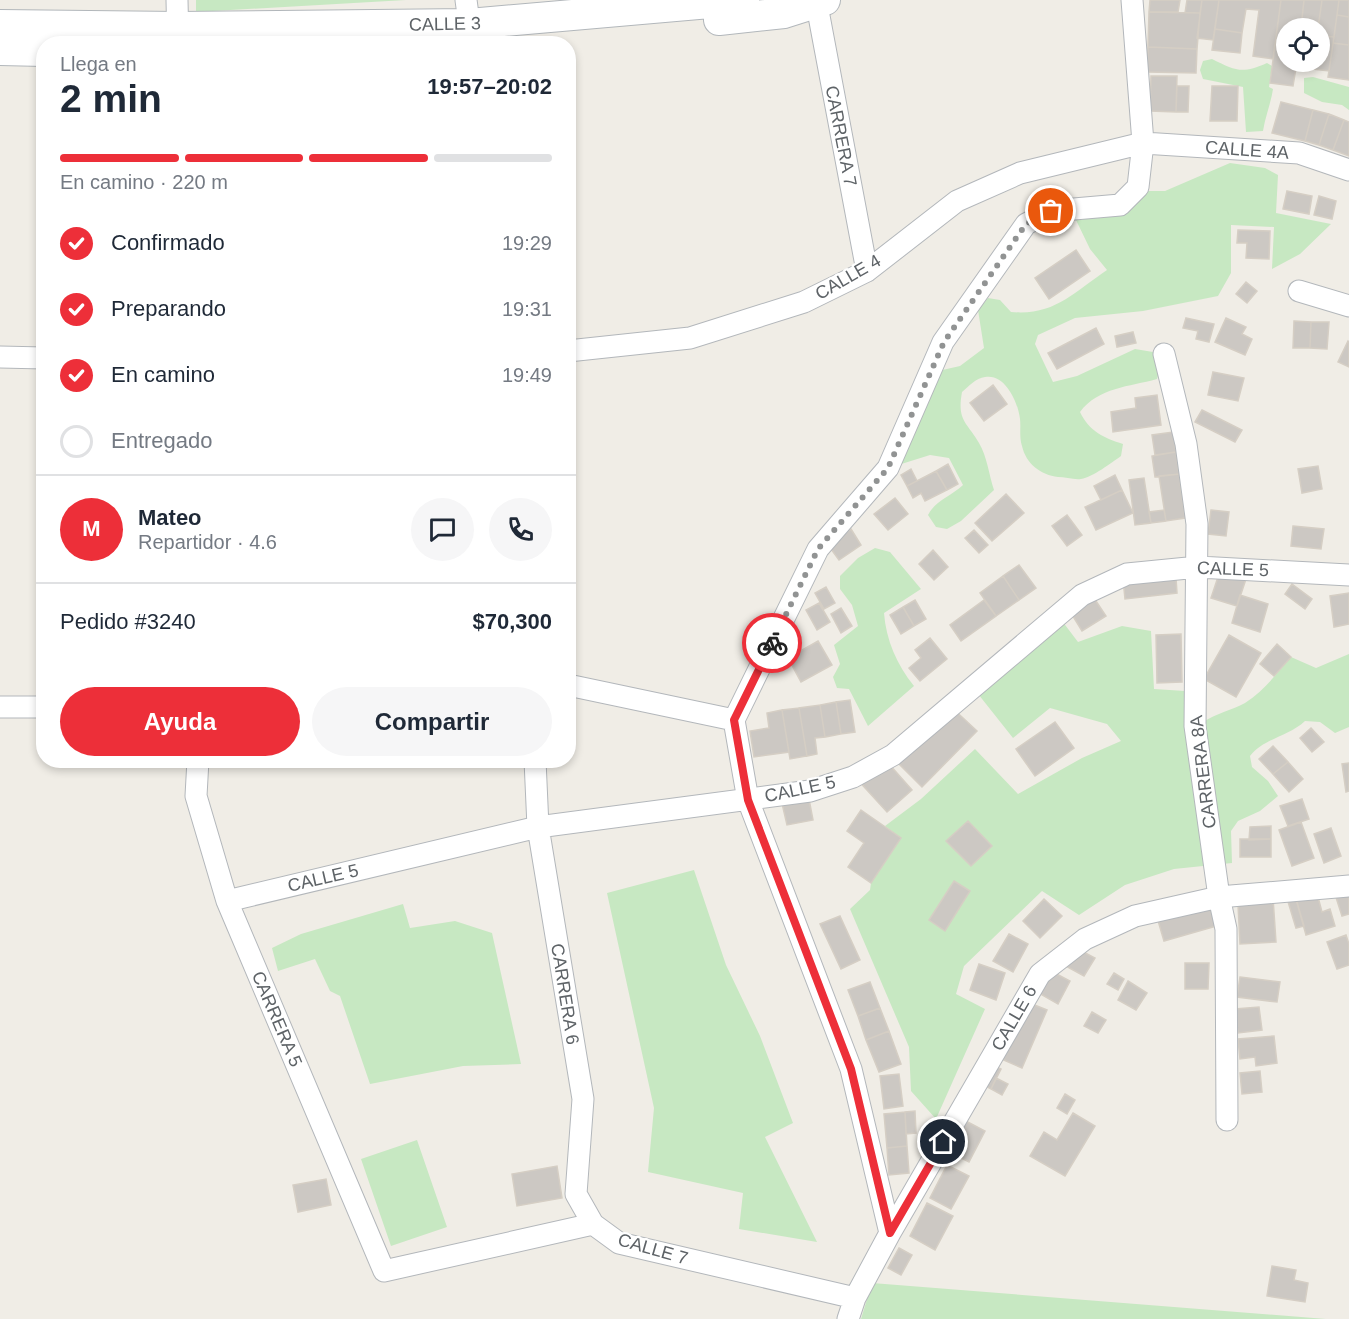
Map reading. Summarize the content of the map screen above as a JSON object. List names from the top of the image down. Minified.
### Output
{"streets":{"main road":["CALLE 3"],"street":["CARRERA 7","CALLE 4A","CALLE 4","CALLE 5","CARRERA 8A","CARRERA 6","CALLE 6","CARRERA 5","CALLE 7"]},"crossings":[["CALLE 3","CARRERA 7"],["CARRERA 7","CALLE 4"],["CALLE 4A","CALLE 4"],["CALLE 5","CARRERA 8A"],["CALLE 5","CARRERA 6"],["CALLE 5","CARRERA 5"],["CARRERA 8A","CALLE 6"],["CARRERA 6","CARRERA 5"],["CARRERA 6","CALLE 7"],["CALLE 6","CALLE 7"],["CARRERA 5","CALLE 7"]],"page":{"heading":["2 min","Llega en","19:57–20:02"],"panel":["Mateo","Repartidor · 4.6","Pedido #3240","$70,300"],"bar":"En camino · 220 m","list":[["Confirmado","19:29"],["Preparando","19:31"],["En camino","19:49"],"Entregado"],"round":"M","buttons":["Ayuda","Compartir"]}}
